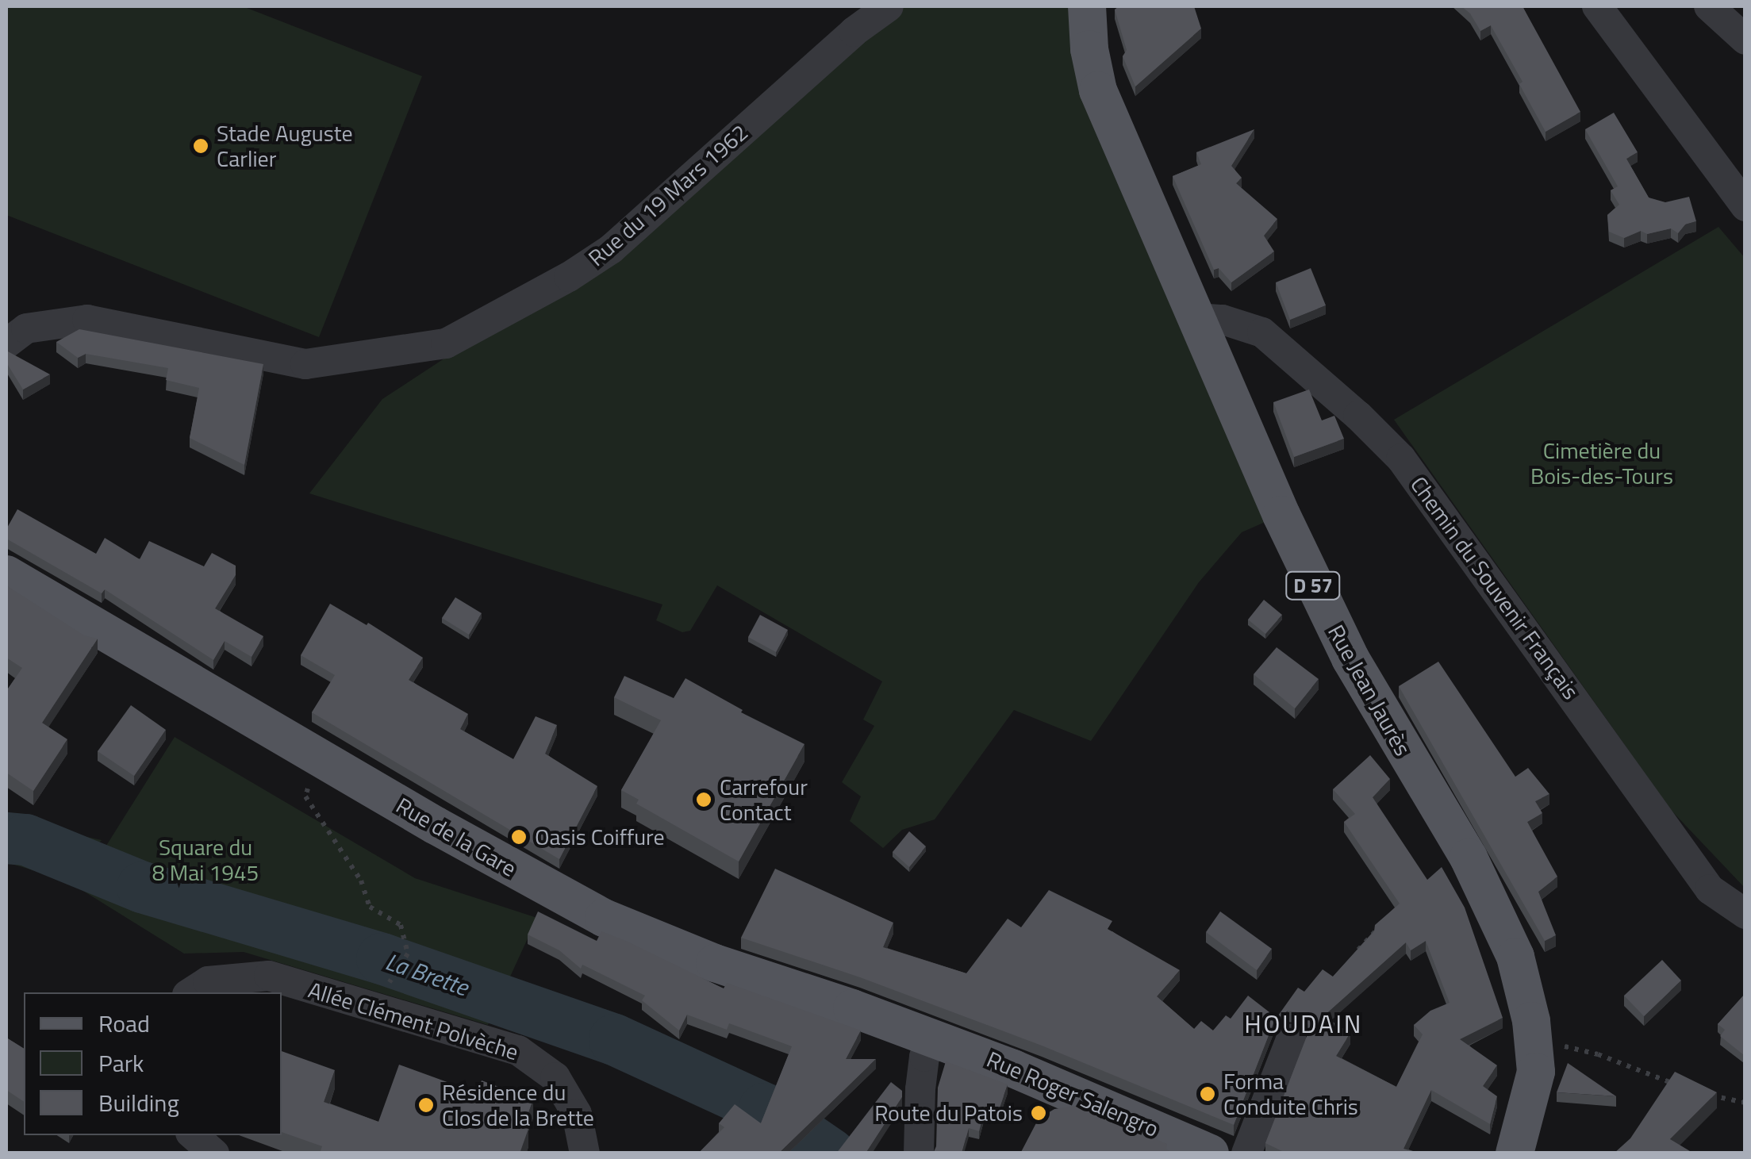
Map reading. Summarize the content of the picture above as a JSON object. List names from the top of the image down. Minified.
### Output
{"streets":{"main road":["D 57","Rue Jean Jaurès","Rue de la Gare","Rue Roger Salengro"],"street":["Rue du 19 Mars 1962","Chemin du Souvenir Français","Allée Clément Polvèche"]},"crossings":[["Chemin du Souvenir Français","Rue Jean Jaurès"],["Rue de la Gare","Rue Roger Salengro"]],"districts":["HOUDAIN"],"water":["La Brette"],"parks":["Cimetière du Bois-des-Tours","Square du 8 Mai 1945"],"places":["Stade Auguste Carlier","Carrefour Contact","Oasis Coiffure","Forma Conduite Chris","Résidence du Clos de la Brette","Route du Patois"],"legend":["Road","Park","Building"]}
